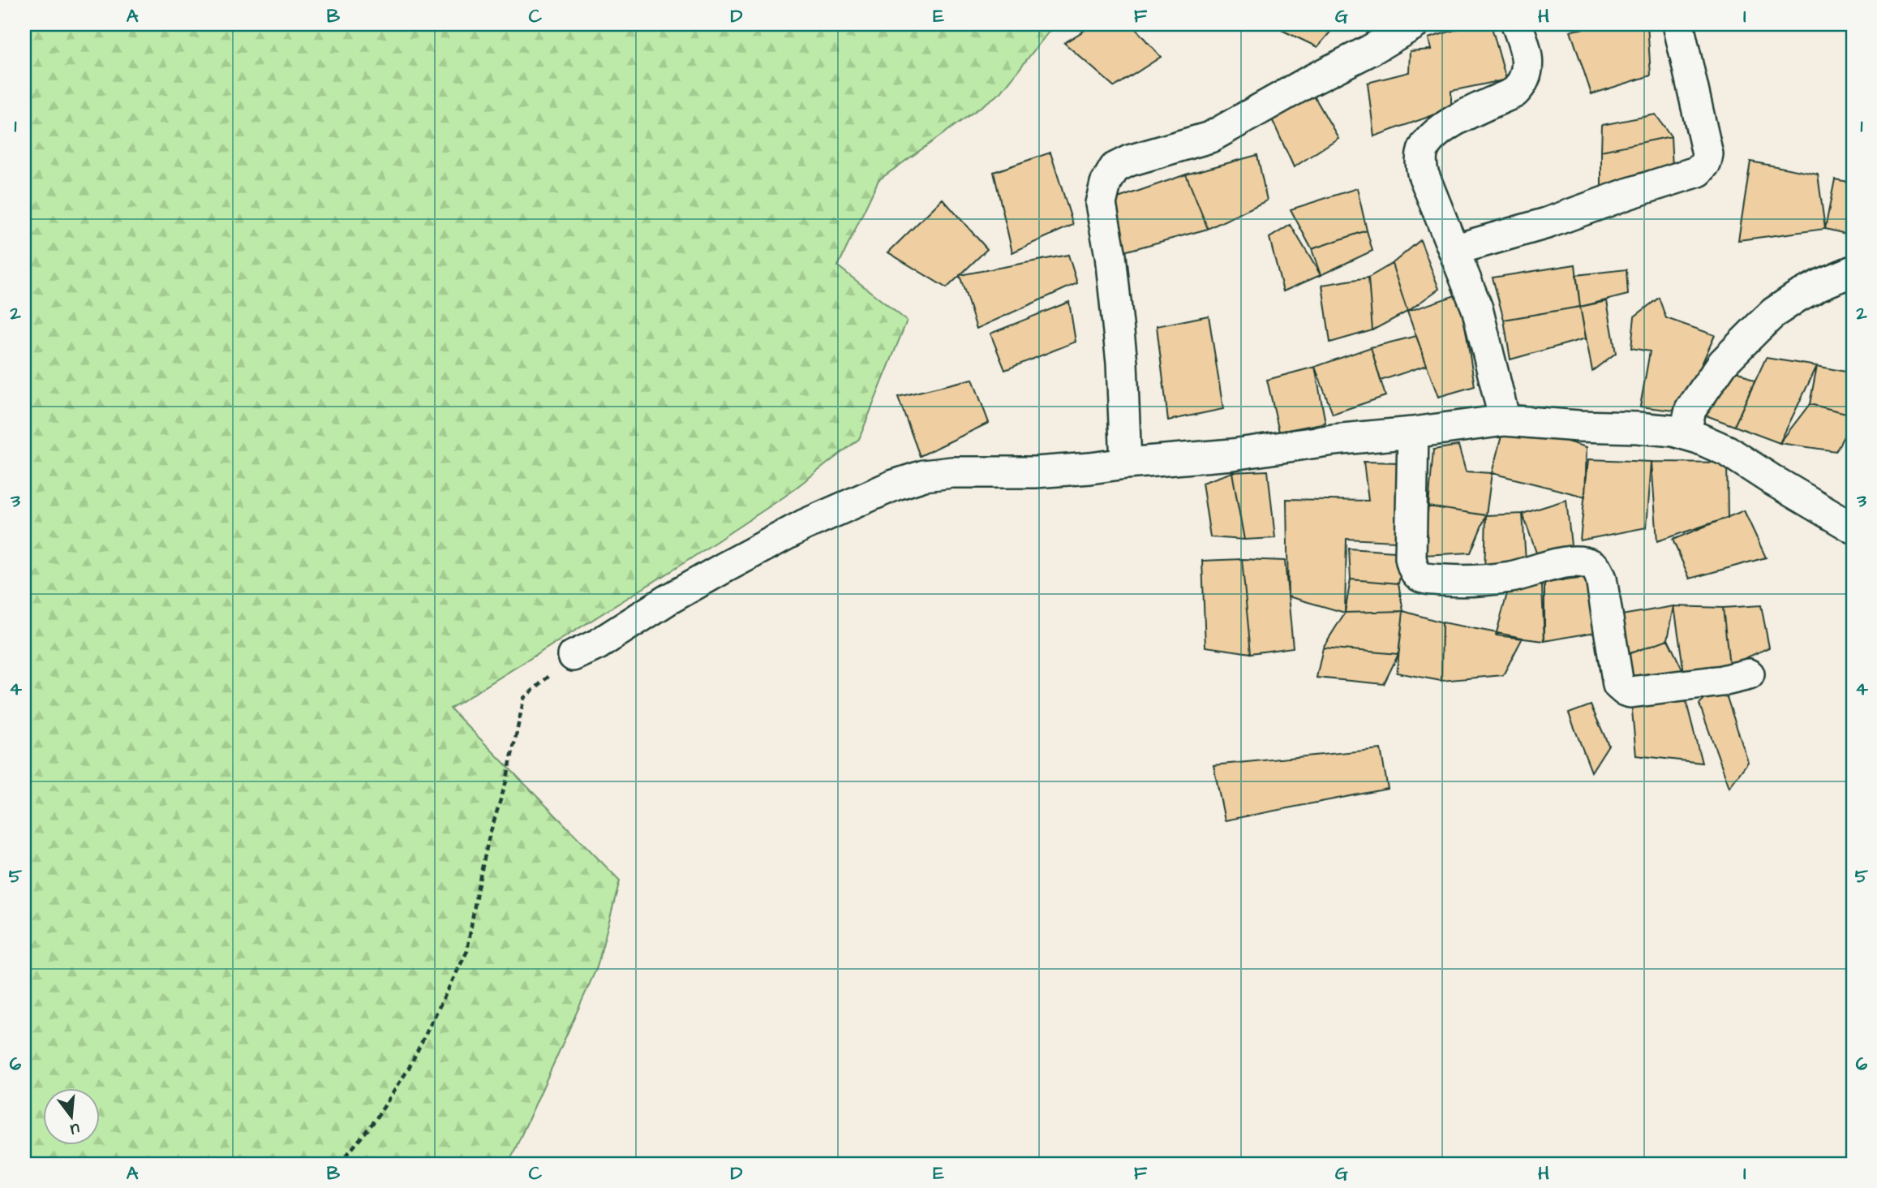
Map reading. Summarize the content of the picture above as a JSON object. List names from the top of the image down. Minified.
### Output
{"north":"bottom","grid":{"columns":["A","B","C","D","E","F","G","H","I"],"rows":["1","2","3","4","5","6"]}}
